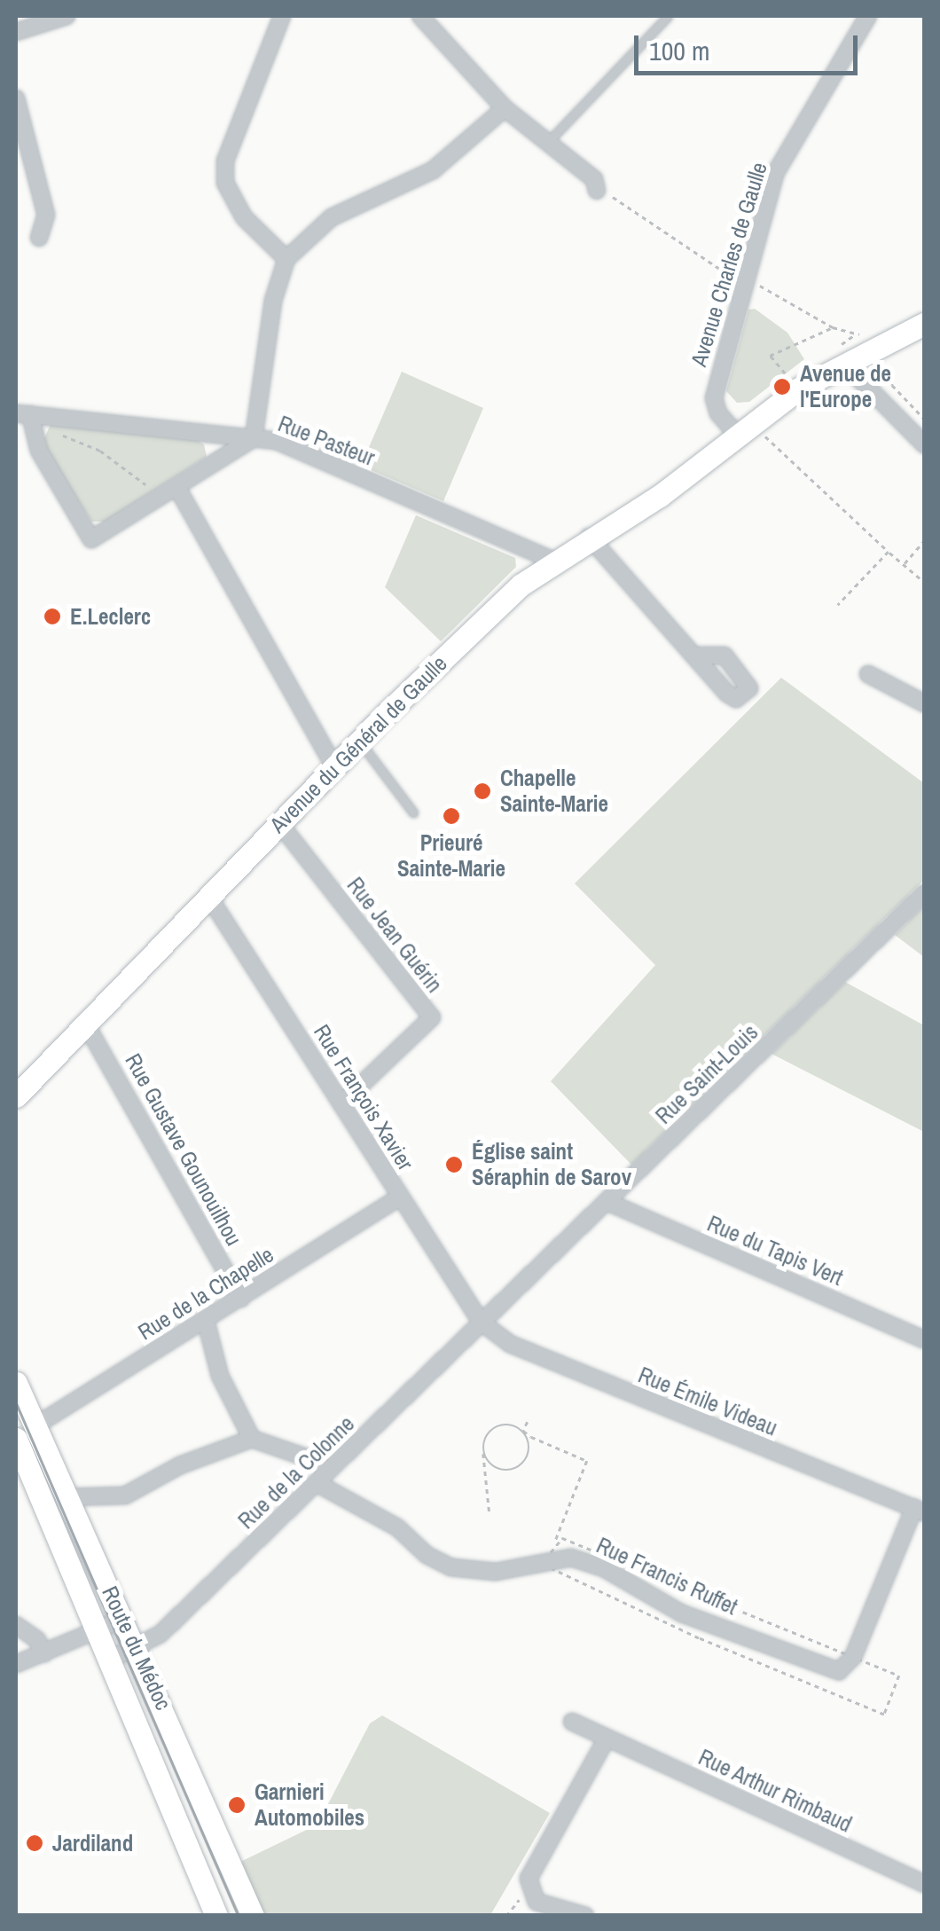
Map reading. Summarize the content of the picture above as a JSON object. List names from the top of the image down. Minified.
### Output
{"streets":{"main road":["Avenue du Général de Gaulle","Route du Médoc"],"street":["Avenue Charles de Gaulle","Rue Pasteur","Rue Jean Guérin","Rue Saint-Louis","Rue François Xavier","Rue Gustave Gounouilhou","Rue du Tapis Vert","Rue de la Chapelle","Rue Émile Videau","Rue de la Colonne","Rue Francis Ruffet","Rue Arthur Rimbaud"]},"crossings":[["Avenue Charles de Gaulle","Avenue du Général de Gaulle"],["Rue Pasteur","Avenue du Général de Gaulle"],["Avenue du Général de Gaulle","Rue Jean Guérin"],["Avenue du Général de Gaulle","Rue François Xavier"],["Avenue du Général de Gaulle","Rue Gustave Gounouilhou"],["Rue Jean Guérin","Rue François Xavier"],["Rue Saint-Louis","Rue François Xavier"],["Rue Saint-Louis","Rue du Tapis Vert"],["Rue Saint-Louis","Rue Émile Videau"],["Rue Saint-Louis","Rue de la Colonne"],["Rue François Xavier","Rue de la Chapelle"],["Rue François Xavier","Rue Émile Videau"],["Rue François Xavier","Rue de la Colonne"],["Rue Gustave Gounouilhou","Rue de la Chapelle"],["Rue de la Chapelle","Route du Médoc"],["Rue Émile Videau","Rue de la Colonne"],["Rue Émile Videau","Rue Francis Ruffet"],["Rue de la Colonne","Rue Francis Ruffet"],["Rue de la Colonne","Route du Médoc"]],"places":["Avenue de l'Europe","E.Leclerc","Chapelle Sainte-Marie","Prieuré Sainte-Marie","Église saint Séraphin de Sarov","Garnieri Automobiles","Jardiland"],"scale_bar":"100 m"}
